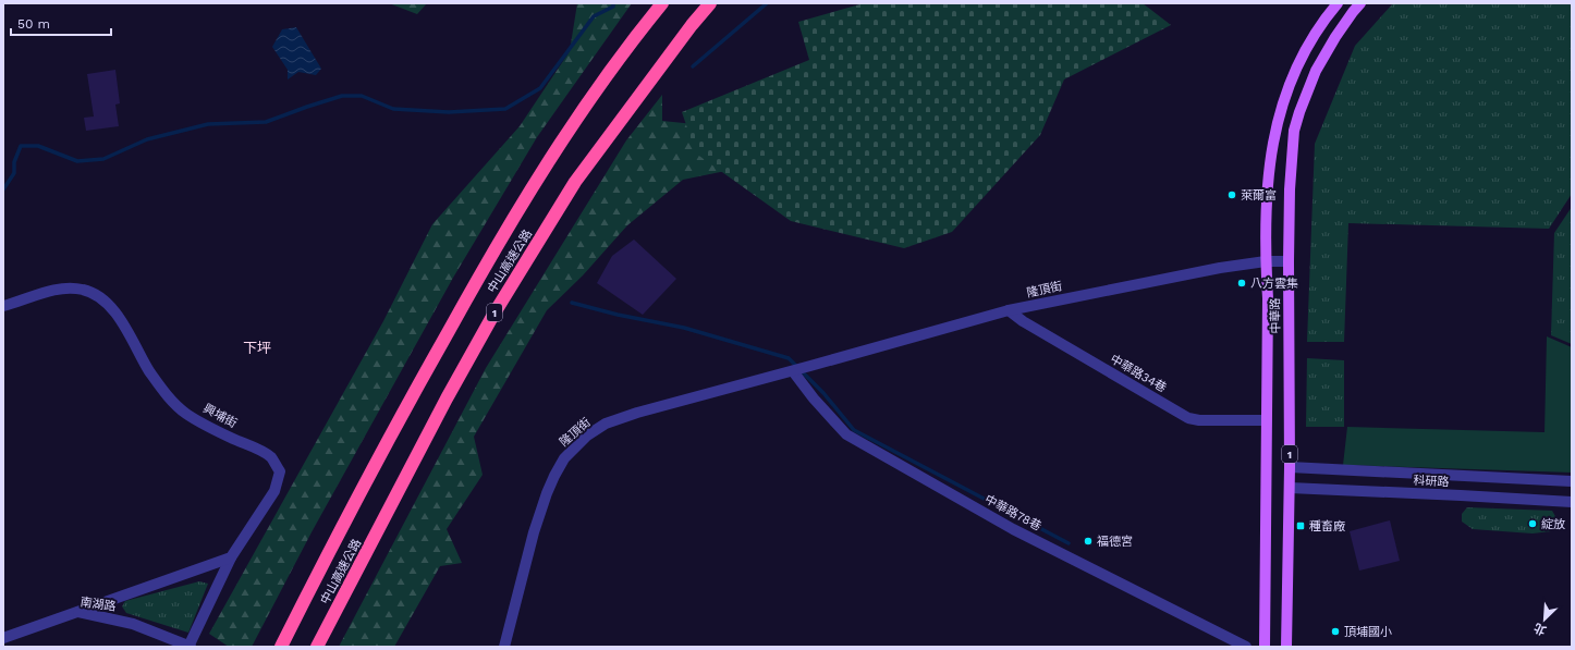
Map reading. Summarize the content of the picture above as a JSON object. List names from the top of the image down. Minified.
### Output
{"streets":{"highway":["中山高速公路","1"],"main road":["中華路"],"street":["隆頂街","中華路34巷","興埔街","科研路","中華路78巷","南湖路"]},"crossings":[["隆頂街","中華路"],["隆頂街","中華路34巷"],["隆頂街","中華路78巷"],["中華路","中華路34巷"],["中華路","科研路"],["興埔街","南湖路"]],"districts":["下坪"],"places":{"other":["萊爾富","八方雲集","綻放","福德宮","頂埔國小"],"transit":["種畜廠"]},"scale_bar":"50 m","north":"bottom left"}
